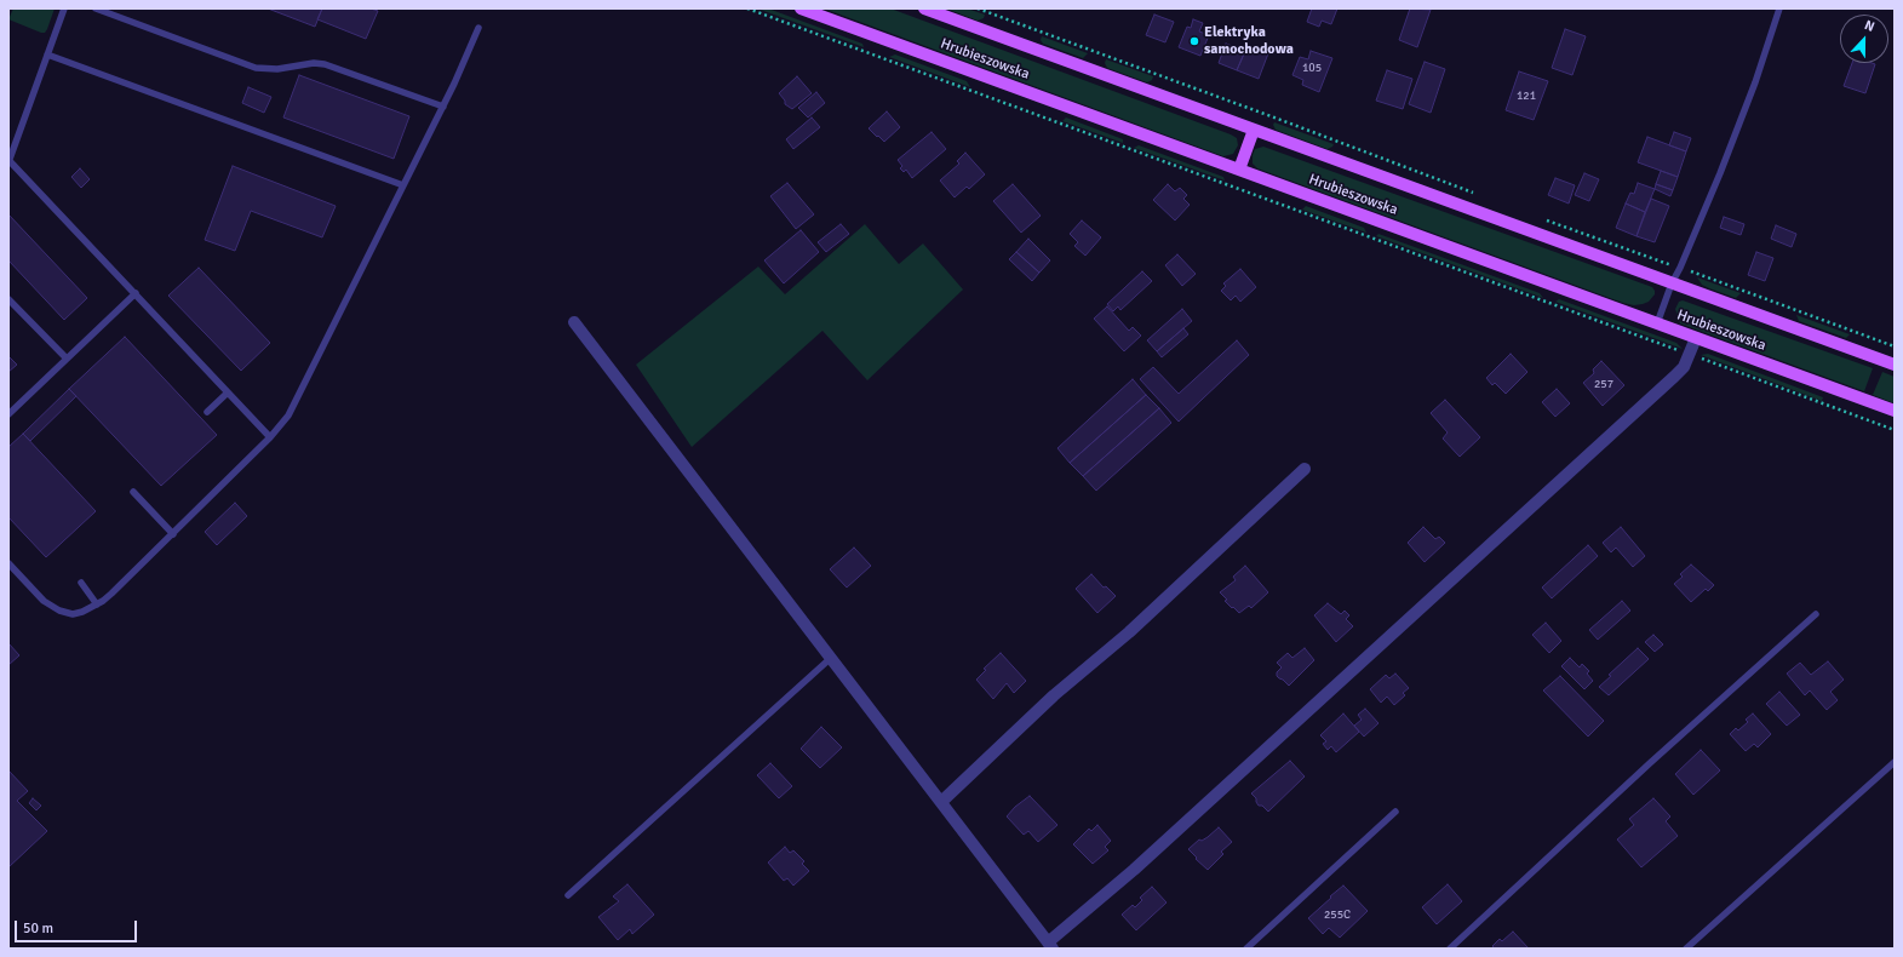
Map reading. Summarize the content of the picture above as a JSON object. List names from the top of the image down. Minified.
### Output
{"streets":{"main road":["Hrubieszowska"]},"places":["Elektryka samochodowa"],"house_numbers":["105","121","257","255C"],"scale_bar":"50 m","north":"top"}
